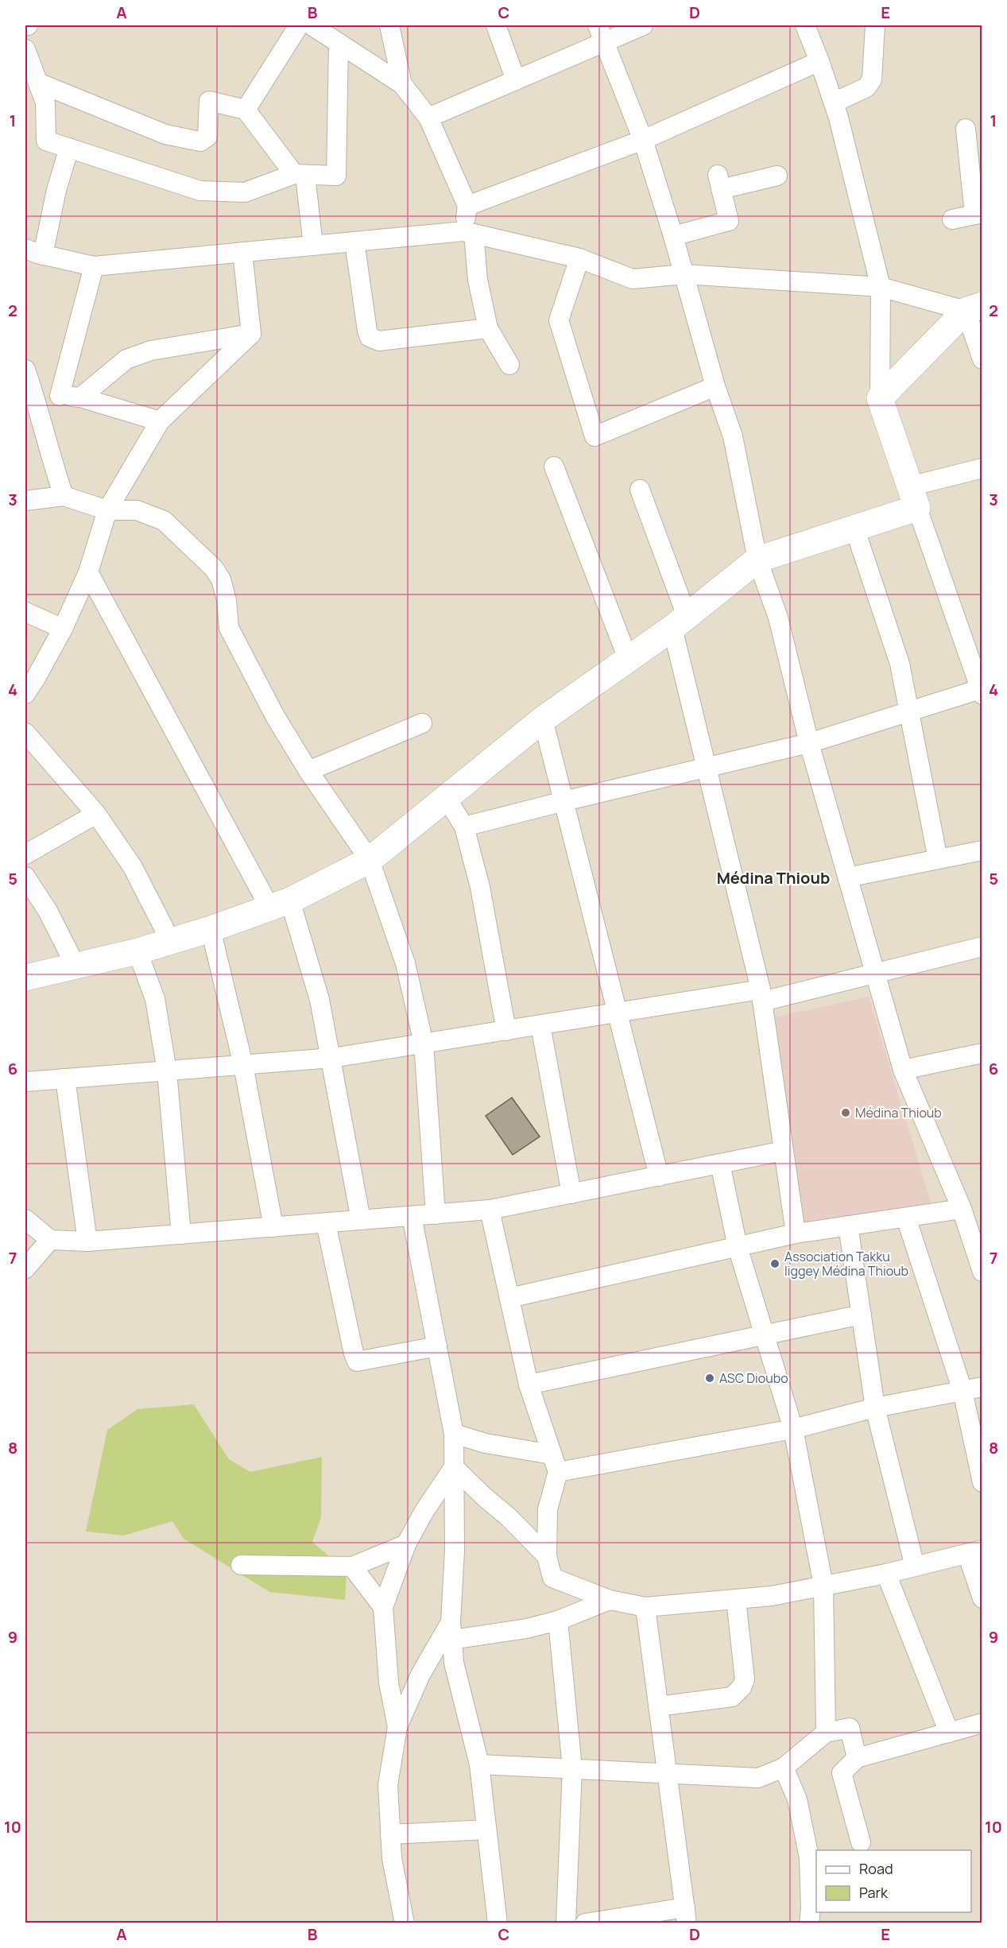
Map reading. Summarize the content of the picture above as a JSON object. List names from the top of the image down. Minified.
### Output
{"districts":["Médina Thioub"],"places":["Médina Thioub","Association Takku liggey Médina Thioub","ASC Dioubo"],"legend":["Road","Park"],"grid":{"columns":["A","B","C","D","E"],"rows":["1","2","3","4","5","6","7","8","9","10"]}}
